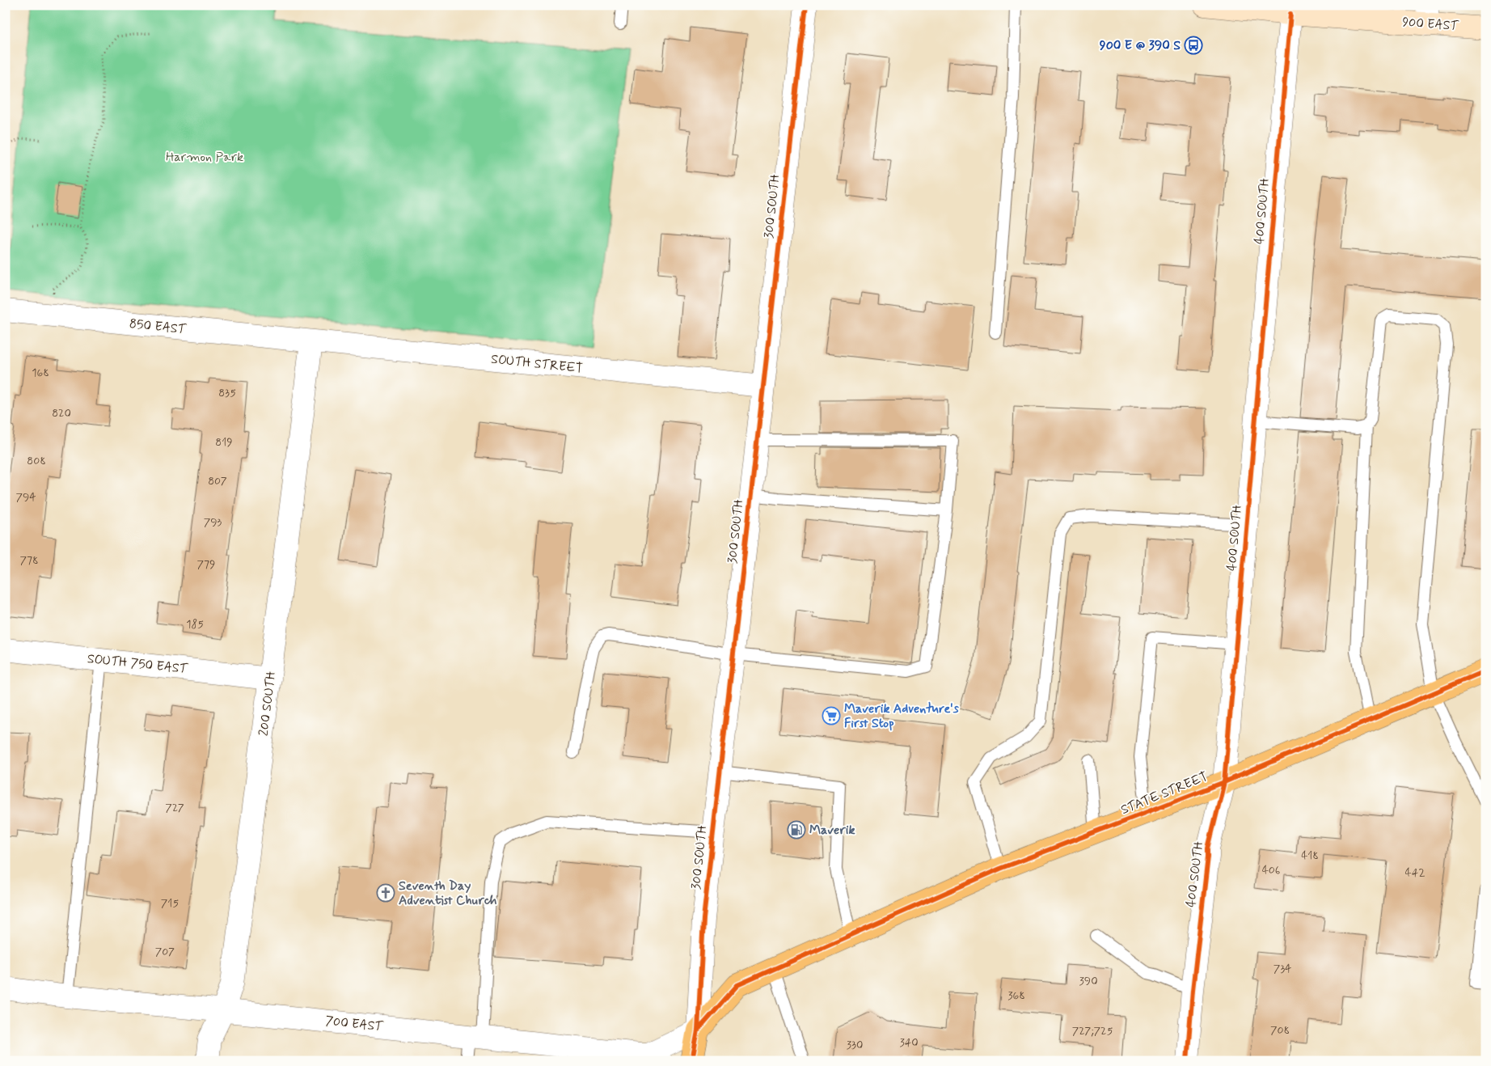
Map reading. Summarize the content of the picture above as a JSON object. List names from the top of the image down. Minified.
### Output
{"streets":{"main road":["900 EAST","300 SOUTH","STATE STREET"],"street":["400 SOUTH","850 EAST","SOUTH STREET","SOUTH 750 EAST","200 SOUTH","700 EAST"]},"crossings":[["900 EAST","400 SOUTH"],["300 SOUTH","SOUTH STREET"],["300 SOUTH","STATE STREET"],["300 SOUTH","700 EAST"],["400 SOUTH","STATE STREET"],["850 EAST","SOUTH STREET"],["850 EAST","200 SOUTH"],["SOUTH STREET","200 SOUTH"],["SOUTH 750 EAST","200 SOUTH"],["200 SOUTH","700 EAST"],["STATE STREET","700 EAST"]],"parks":["Harmon Park"],"places":{"bus stop":["900 E @ 390 S"],"supermarket":["Maverik Adventure's First Stop"],"fuel station":["Maverik"],"church":["Seventh Day Adventist Church"]},"house_numbers":["168","835","820","819","808","807","794","793","778","779","185","727","418","406","442","715","707","734","390","368","708","727;725","340","330"]}
